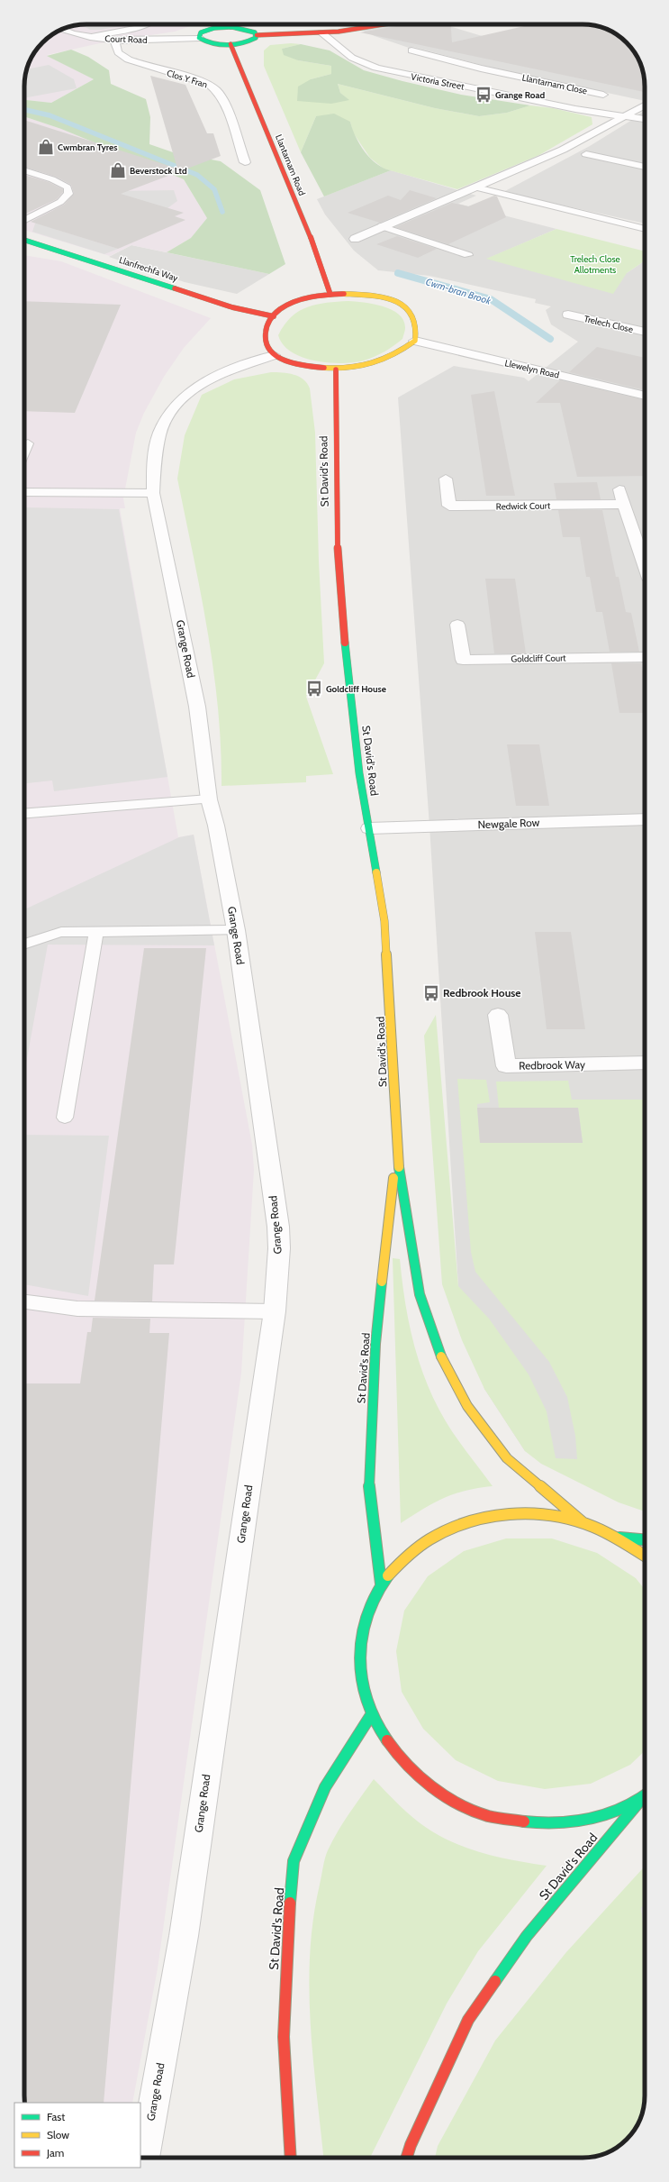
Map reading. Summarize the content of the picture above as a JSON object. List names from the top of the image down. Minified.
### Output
{"streets":{"street":["Court Road","Clos Y Fran","Victoria Street","Llantarnam Close","Llantarnam Road","Llanfrechfa Way","Trelech Close","Llewelyn Road","St David's Road","Redwick Court","Grange Road","Goldcliff Court","Newgale Row","Redbrook Way"]},"crossings":[["Court Road","Clos Y Fran"],["St David's Road","Newgale Row"]],"water":["Cwm-bran Brook"],"parks":["Trelech Close Allotments"],"places":{"bus stop":["Grange Road","Goldcliff House","Redbrook House"],"shop":["Cwmbran Tyres","Beverstock Ltd"]},"legend":["Fast","Slow","Jam"]}
